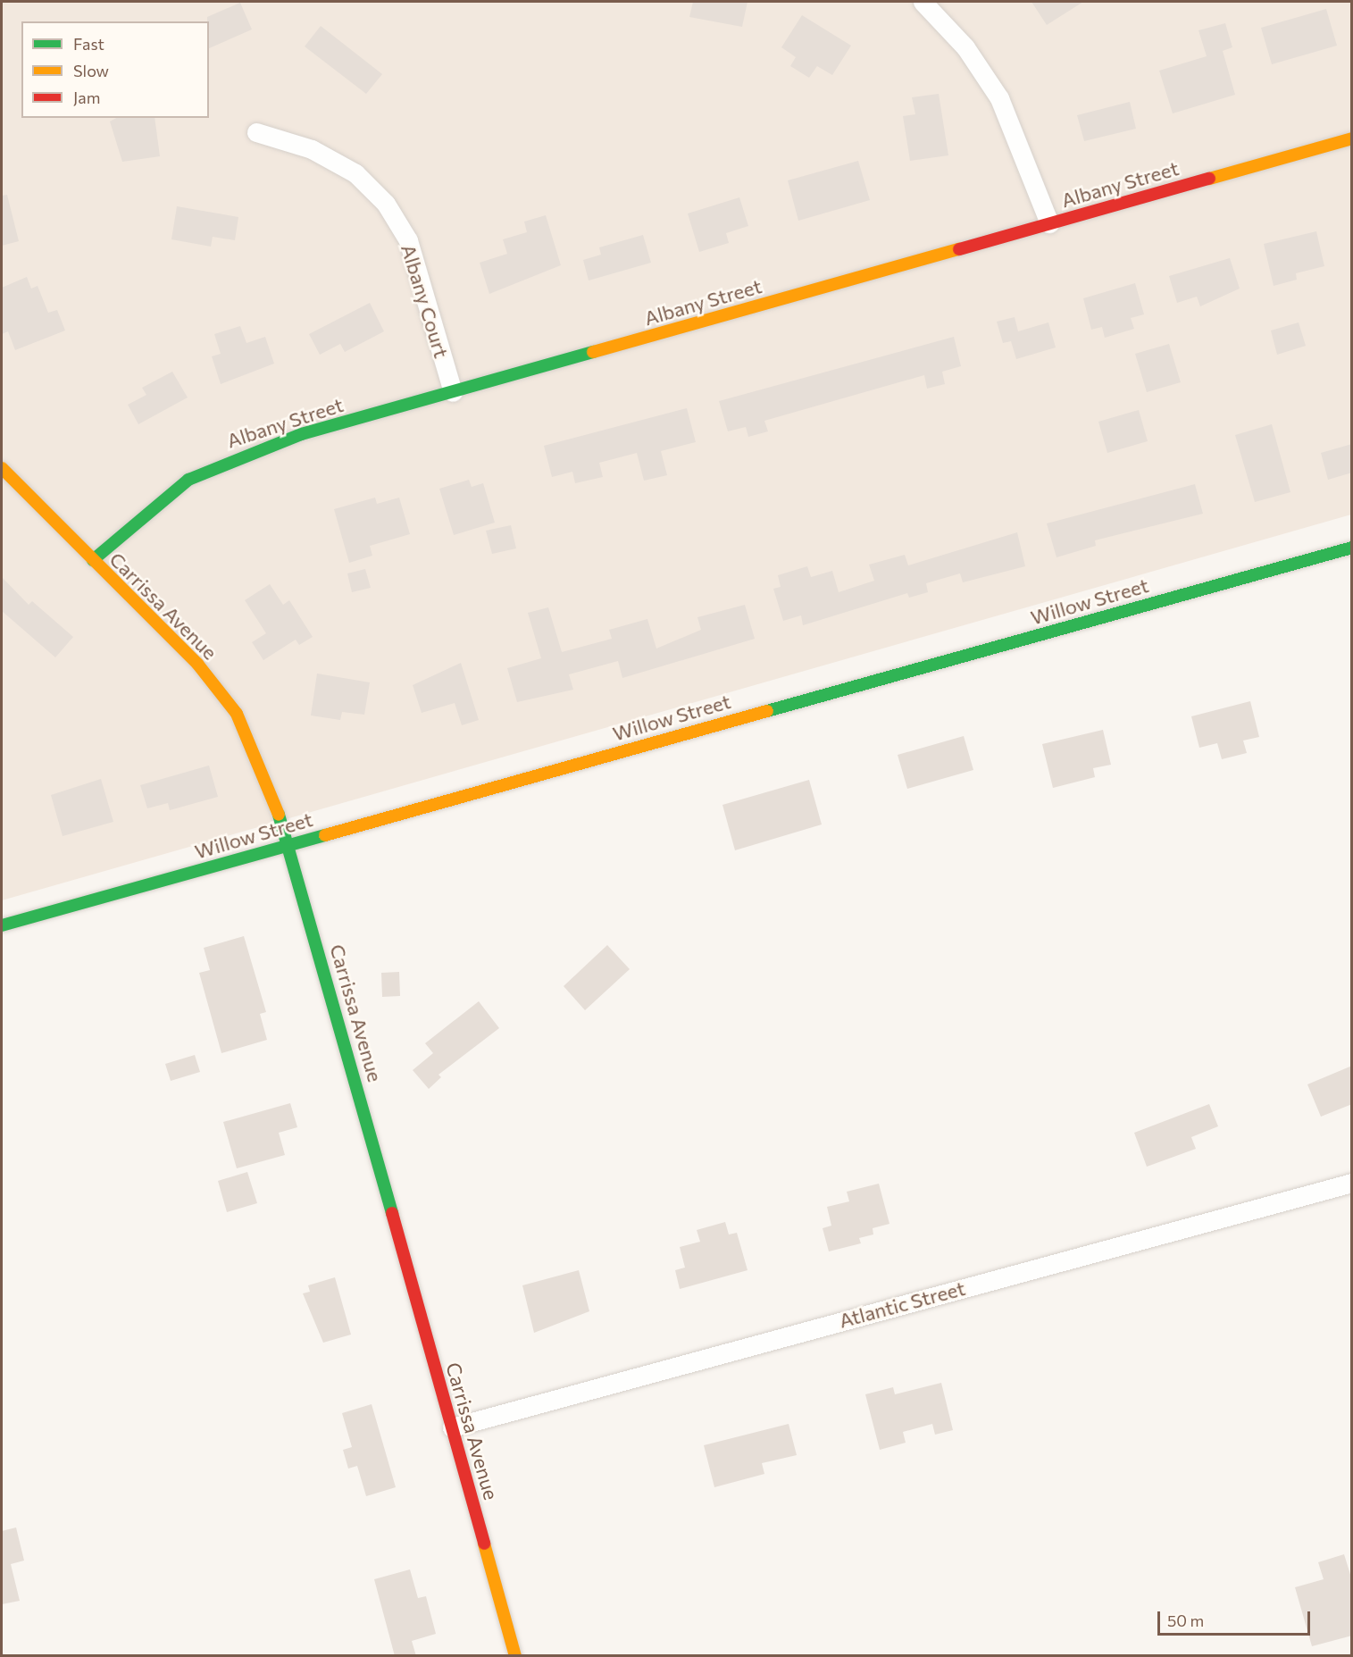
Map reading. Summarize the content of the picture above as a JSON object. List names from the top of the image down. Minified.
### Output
{"streets":{"street":["Albany Street","Albany Court","Willow Street","Carrissa Avenue","Atlantic Street"]},"crossings":[["Albany Street","Albany Court"],["Albany Street","Carrissa Avenue"],["Willow Street","Carrissa Avenue"],["Carrissa Avenue","Atlantic Street"]],"legend":["Fast","Slow","Jam"],"scale_bar":"50 m"}
